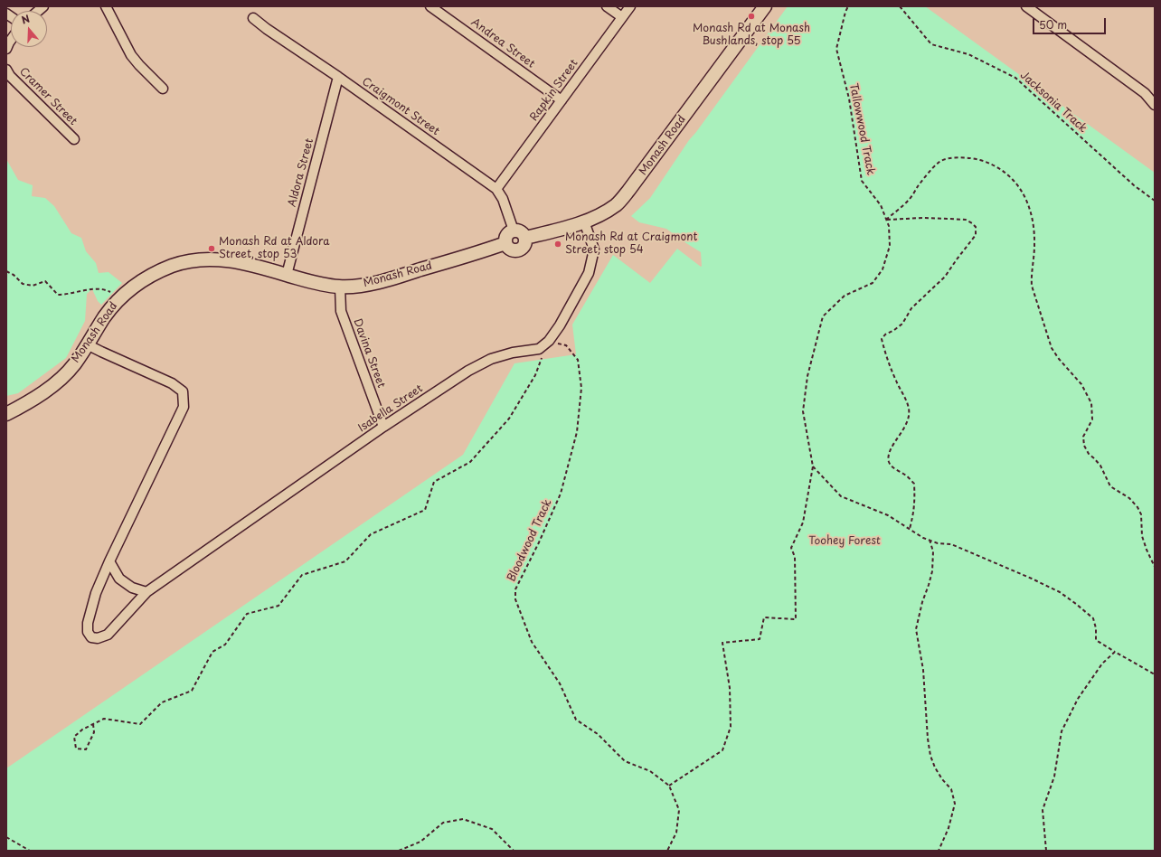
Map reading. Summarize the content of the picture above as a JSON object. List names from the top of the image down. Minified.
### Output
{"streets":{"street":["Andrea Street","Rapkin Street","Cramer Street","Craigmont Street","Monash Road","Aldora Street","Davina Street","Isabella Street"],"path":["Jacksonia Track","Tallowwood Track","Bloodwood Track"]},"crossings":[["Andrea Street","Rapkin Street"],["Rapkin Street","Craigmont Street"],["Craigmont Street","Monash Road"],["Craigmont Street","Aldora Street"],["Tallowwood Track","Bloodwood Track"],["Monash Road","Aldora Street"],["Monash Road","Davina Street"],["Monash Road","Isabella Street"],["Davina Street","Isabella Street"],["Isabella Street","Bloodwood Track"]],"parks":["Toohey Forest"],"places":["Monash Rd at Monash Bushlands, stop 55","Monash Rd at Craigmont Street, stop 54","Monash Rd at Aldora Street, stop 53"],"scale_bar":"50 m","north":"top"}
